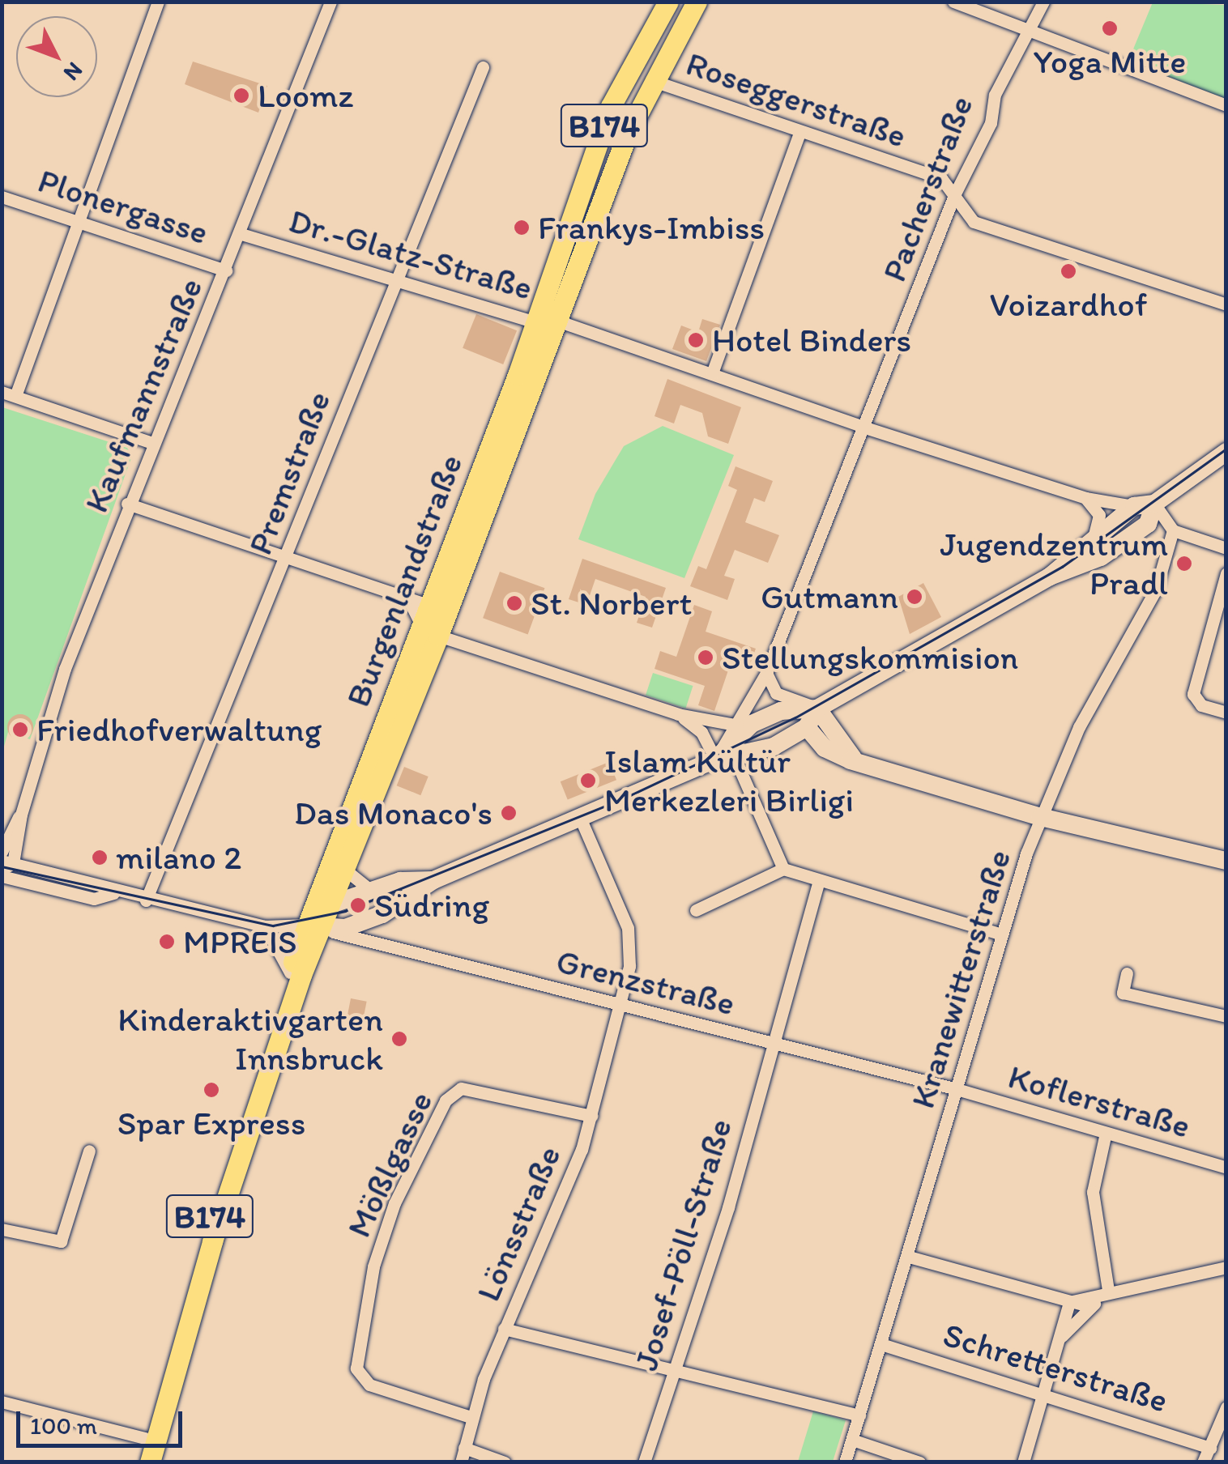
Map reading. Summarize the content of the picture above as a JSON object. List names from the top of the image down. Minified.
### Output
{"streets":{"main road":["B174","Burgenlandstraße"],"street":["Roseggerstraße","Pacherstraße","Plonergasse","Dr.-Glatz-Straße","Kaufmannstraße","Premstraße","Kranewitterstraße","Grenzstraße","Koflerstraße","Mößlgasse","Lönsstraße","Josef-Pöll-Straße","Schretterstraße"]},"crossings":[["Roseggerstraße","B174"],["Roseggerstraße","Pacherstraße"],["B174","Burgenlandstraße"],["B174","Grenzstraße"],["Pacherstraße","Dr.-Glatz-Straße"],["Plonergasse","Kaufmannstraße"],["Dr.-Glatz-Straße","Kaufmannstraße"],["Dr.-Glatz-Straße","Premstraße"],["Dr.-Glatz-Straße","Burgenlandstraße"],["Premstraße","Grenzstraße"],["Burgenlandstraße","Grenzstraße"],["Kranewitterstraße","Grenzstraße"],["Kranewitterstraße","Koflerstraße"],["Kranewitterstraße","Schretterstraße"],["Grenzstraße","Koflerstraße"],["Grenzstraße","Lönsstraße"],["Grenzstraße","Josef-Pöll-Straße"],["Mößlgasse","Lönsstraße"]],"places":["Yoga Mitte","Loomz","Frankys-Imbiss","Voizardhof","Hotel Binders","Jugendzentrum Pradl","Gutmann","St. Norbert","Stellungskommision","Friedhofverwaltung","Islam Kültür Merkezleri Birligi","Das Monaco's","milano 2","Südring","MPREIS","Kinderaktivgarten Innsbruck","Spar Express"],"scale_bar":"100 m","north":"bottom right"}
